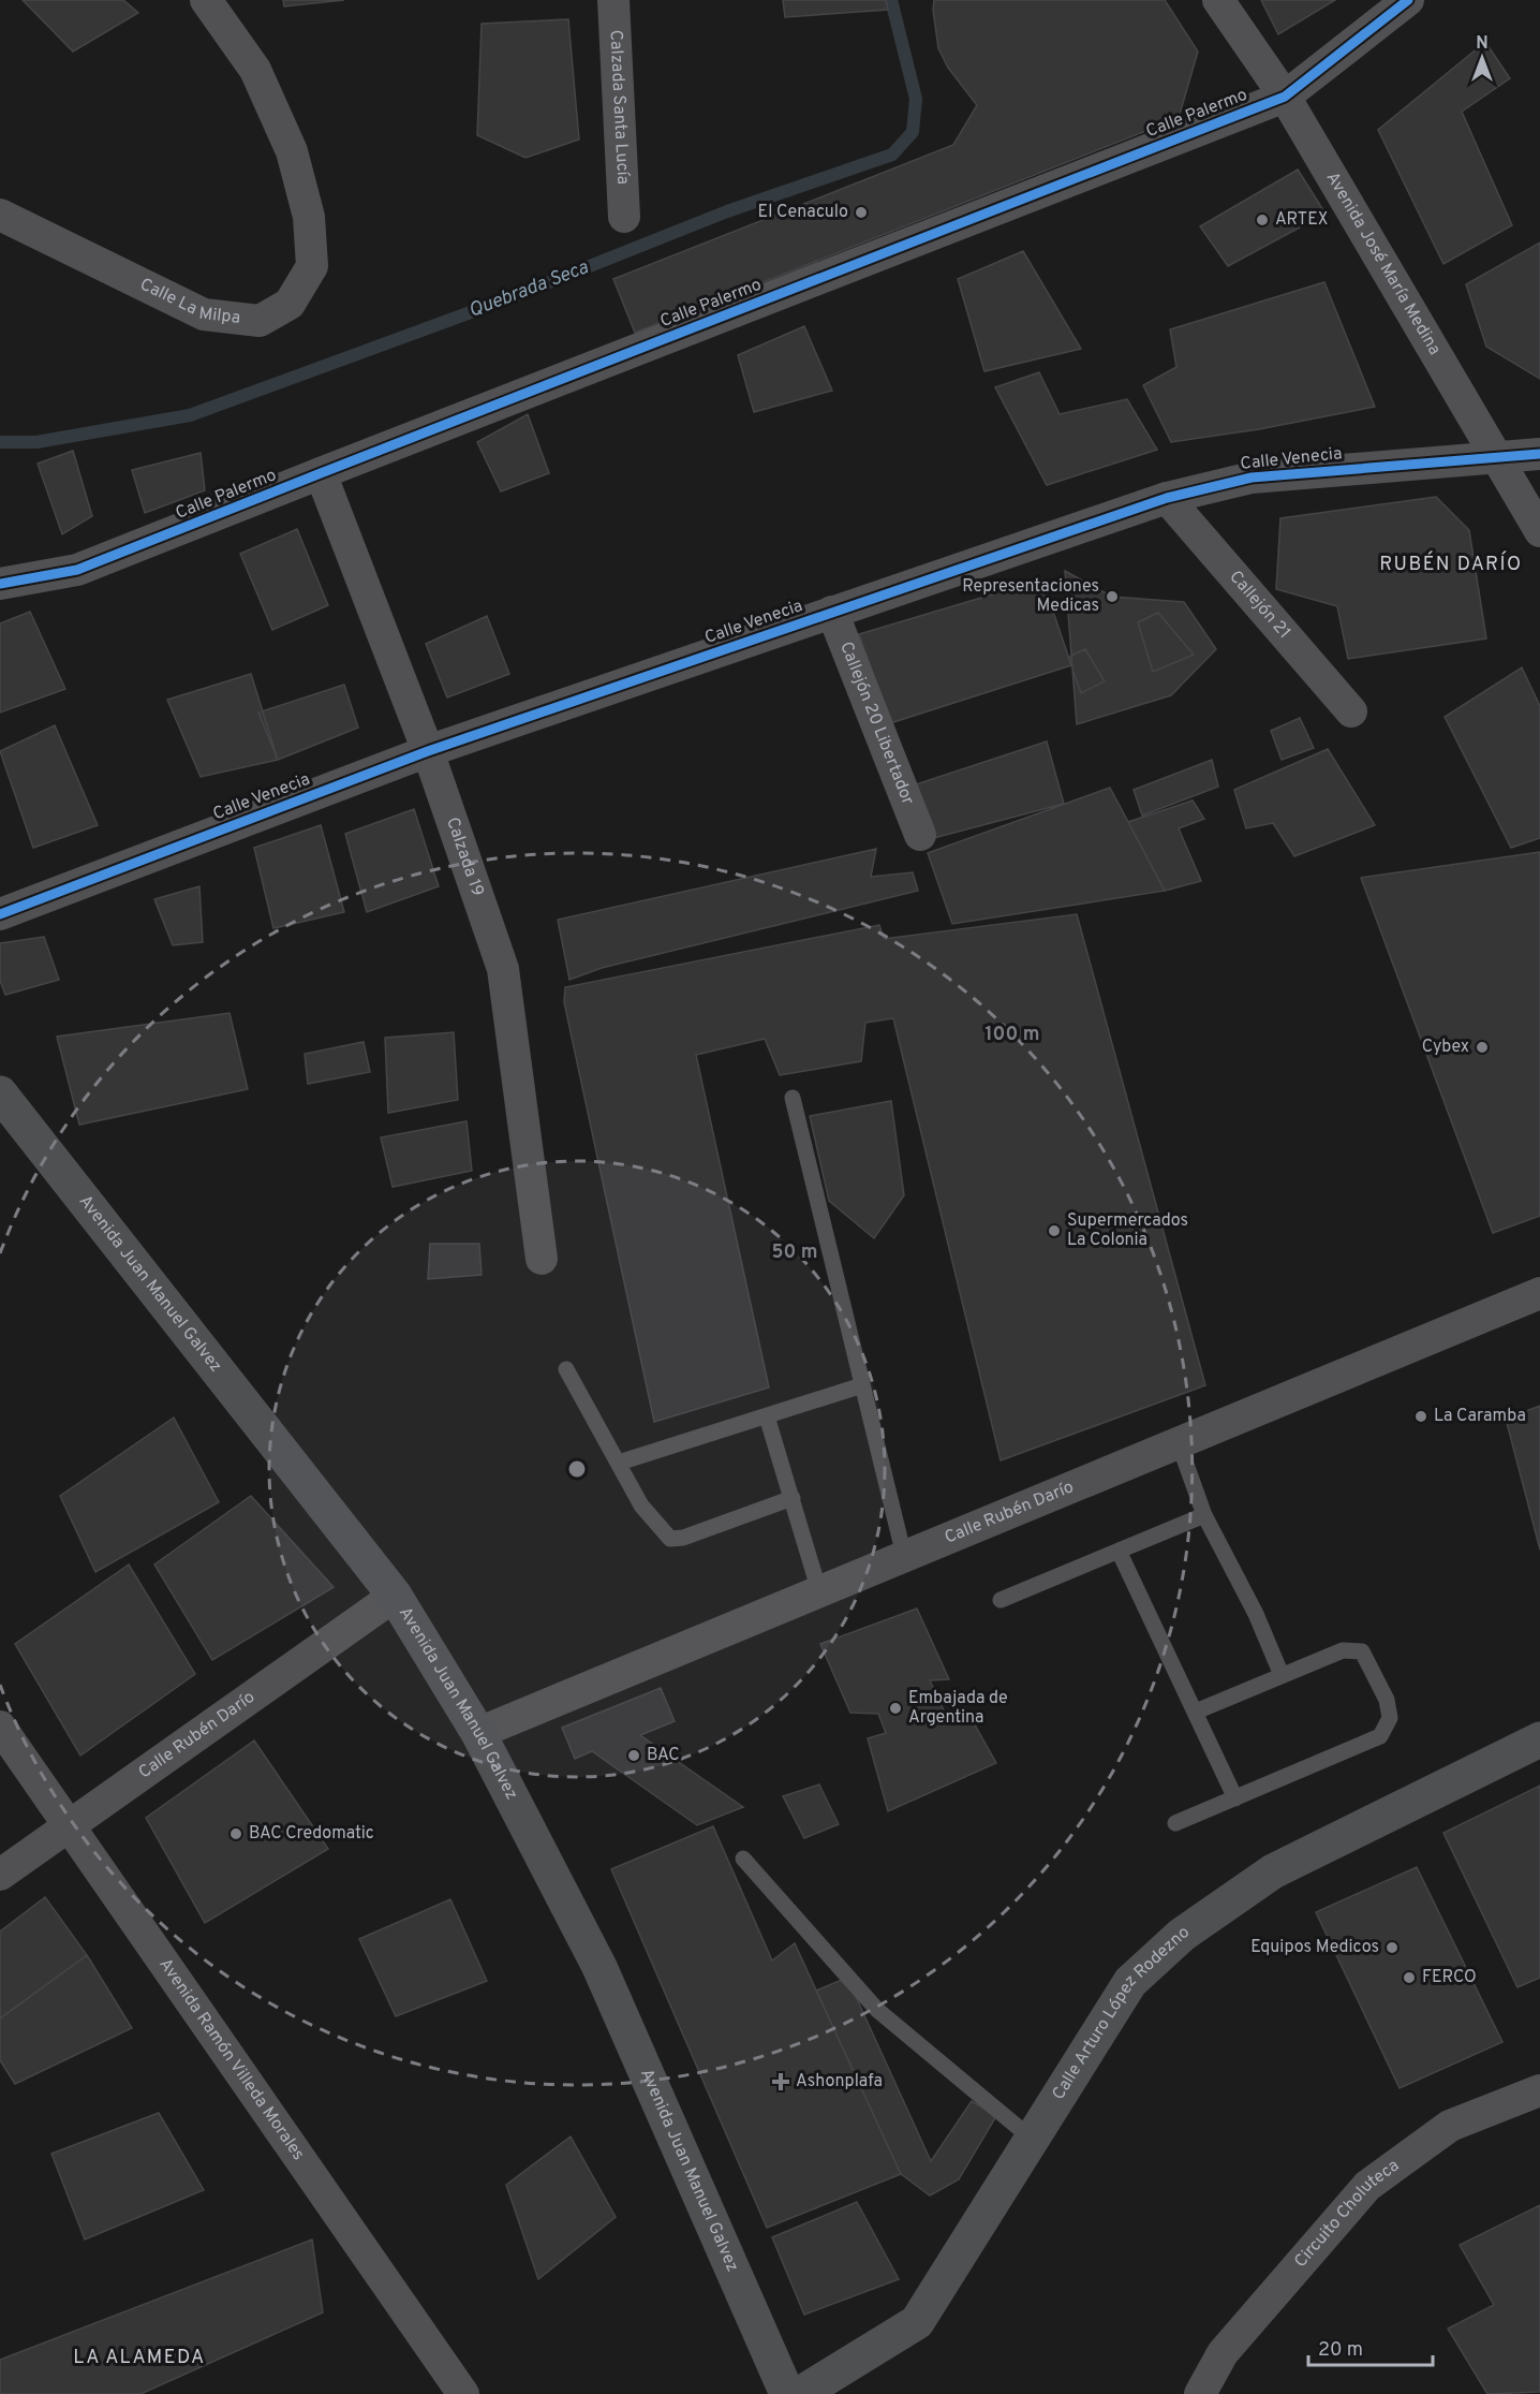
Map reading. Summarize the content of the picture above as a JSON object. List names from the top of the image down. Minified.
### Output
{"streets":{"street":["Calzada Santa Lucía","Calle Palermo","Avenida José María Medina","Calle La Milpa","Calle Venecia","Callejón 21","Callejón 20 Libertador","Calzada 19","Avenida Juan Manuel Galvez","Calle Rubén Darío","Calle Arturo López Rodezno","Avenida Ramón Villeda Morales","Circuito Choluteca"]},"crossings":[["Calle Palermo","Avenida José María Medina"],["Calle Palermo","Calzada 19"],["Avenida José María Medina","Calle Venecia"],["Calle Venecia","Callejón 21"],["Calle Venecia","Callejón 20 Libertador"],["Calle Venecia","Calzada 19"],["Avenida Juan Manuel Galvez","Calle Rubén Darío"],["Calle Rubén Darío","Avenida Ramón Villeda Morales"]],"districts":["RUBÉN DARÍO","LA ALAMEDA"],"water":["Quebrada Seca"],"places":{"other":["El Cenaculo","ARTEX","Representaciones Medicas","Cybex","Supermercados La Colonia","La Caramba","Embajada de Argentina","BAC","BAC Credomatic","Equipos Medicos","FERCO"],"health":["Ashonplafa"]},"scale_bar":"20 m","north":"top","rings":["100 m","50 m"]}
